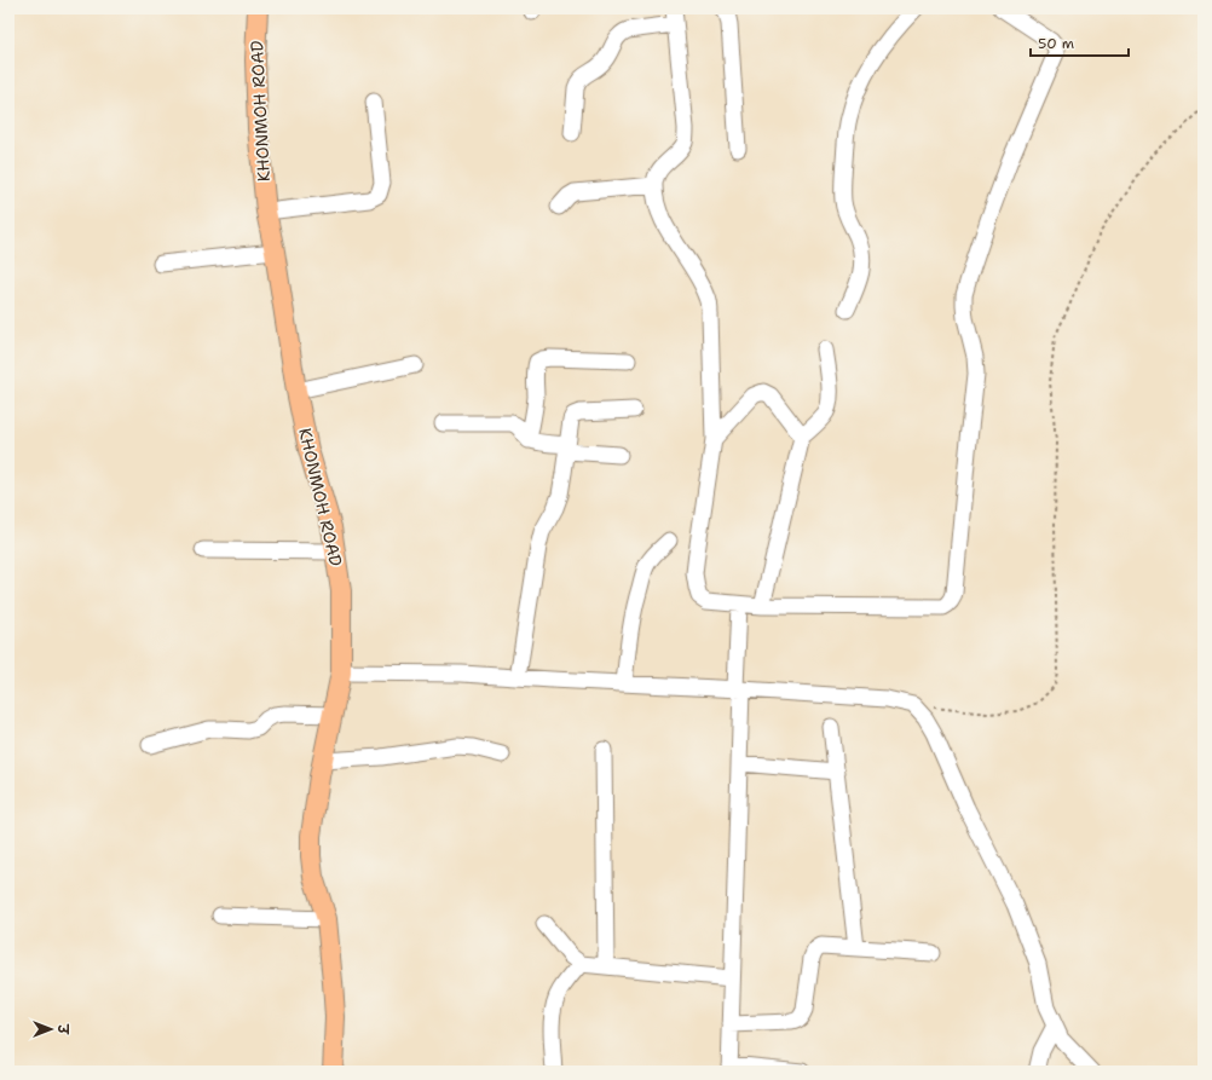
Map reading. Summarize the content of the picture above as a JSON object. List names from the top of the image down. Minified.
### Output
{"streets":{"main road":["KHONMOH ROAD"]},"scale_bar":"50 m","north":"right"}
